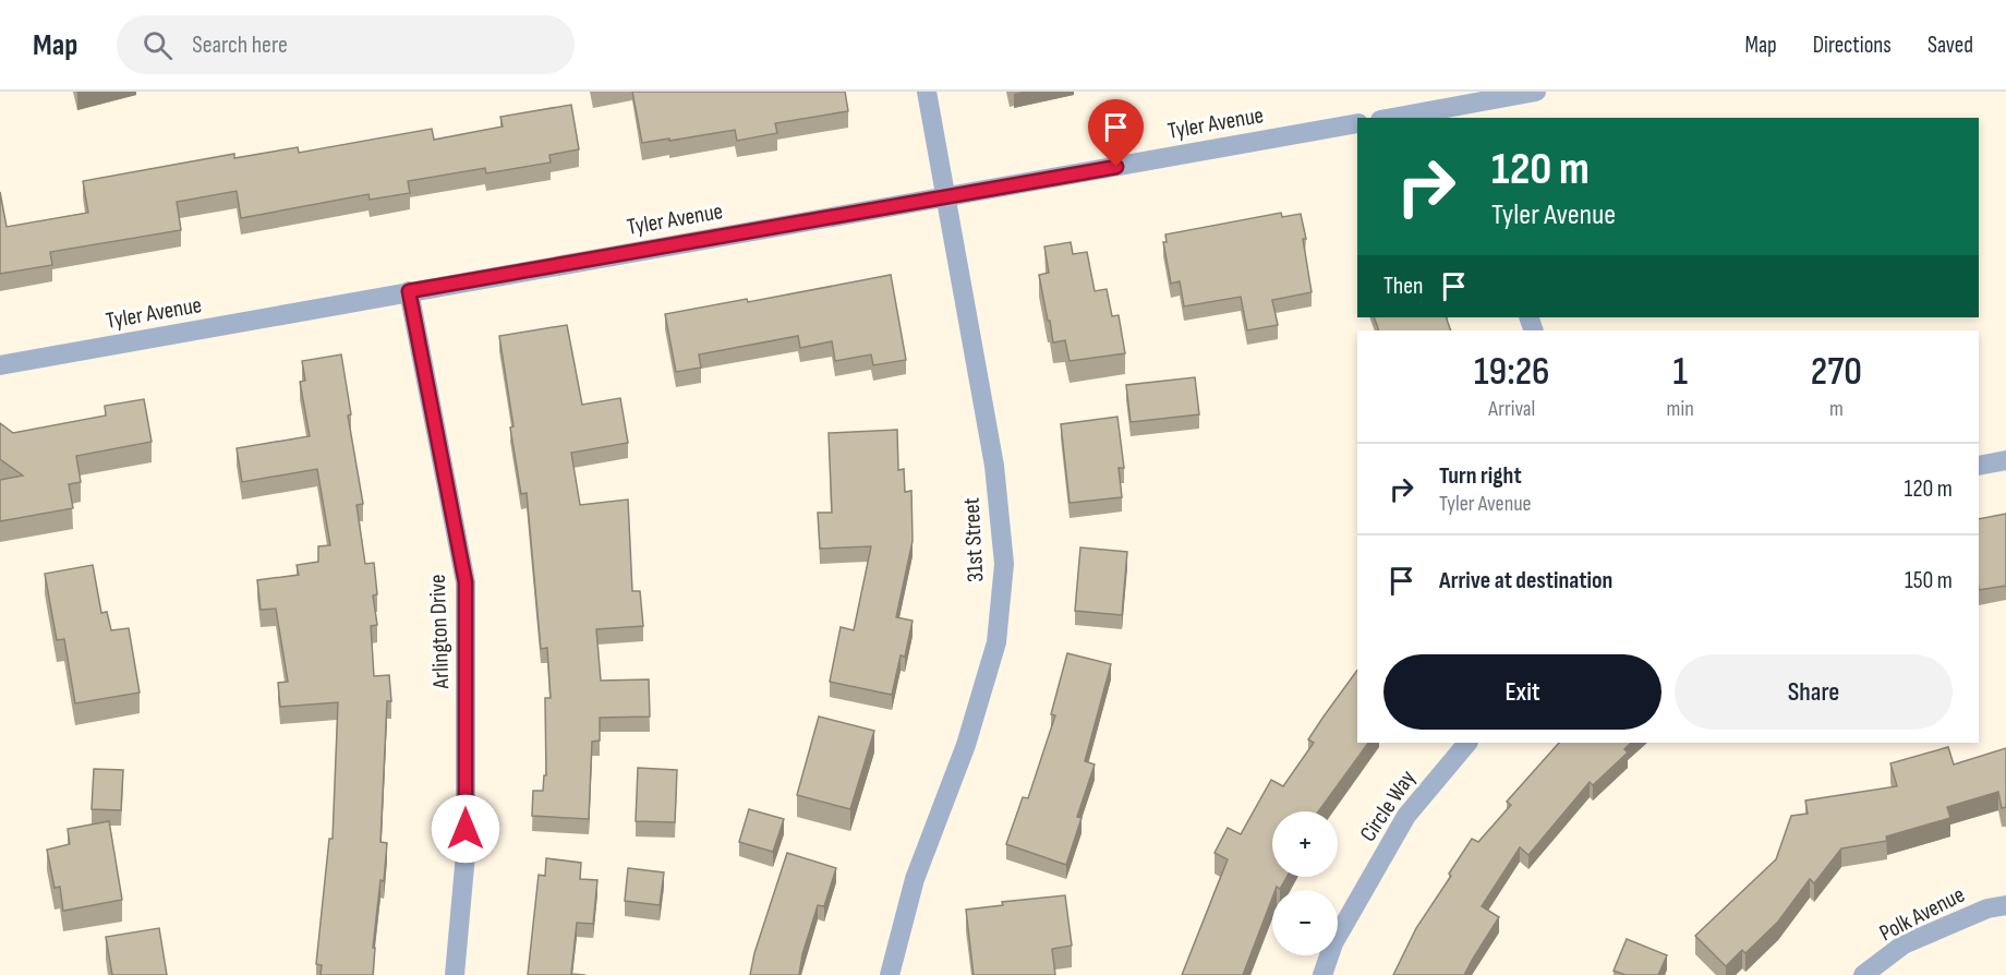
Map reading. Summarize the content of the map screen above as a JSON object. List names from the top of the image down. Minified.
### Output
{"streets":{"street":["Tyler Avenue","31st Street","Arlington Drive","Circle Way","Polk Avenue"]},"crossings":[["Tyler Avenue","31st Street"],["Tyler Avenue","Arlington Drive"]],"page":{"header":"Map","search":"Search here","nav":["Map","Directions","Saved"],"turn":["120 m","Tyler Avenue"],"then":"Then","eta":["19:26","Arrival","1","min","270","m"],"list":[{"name":"Turn right","note":"Tyler Avenue","value":"120 m"},{"name":"Arrive at destination","value":"150 m"}],"buttons":["Exit","Share"],"map_buttons":["+","−"]}}
